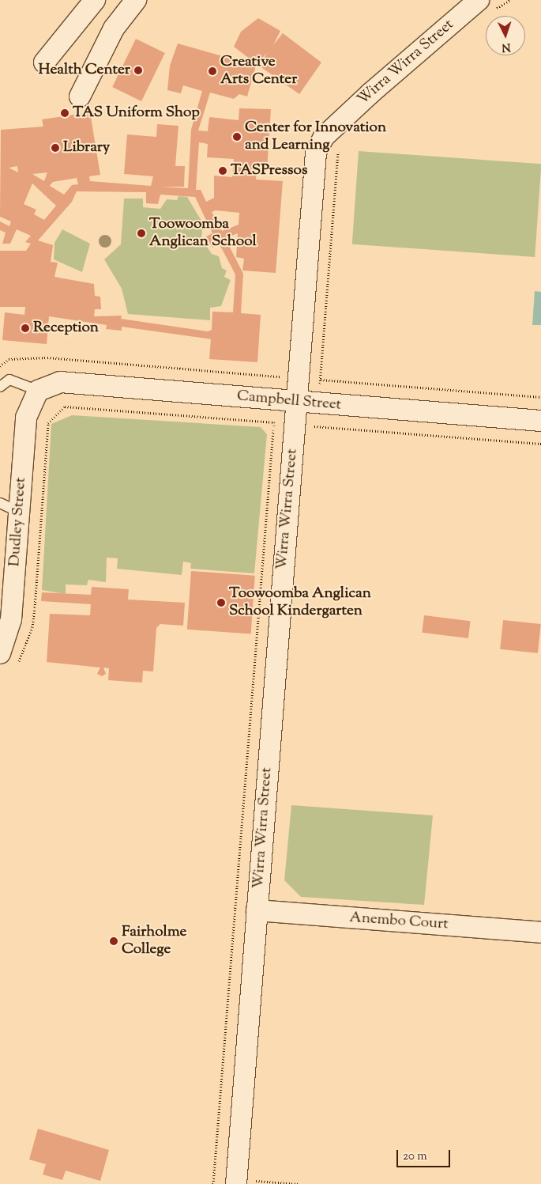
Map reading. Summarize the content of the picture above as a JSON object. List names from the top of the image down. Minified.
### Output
{"streets":{"street":["Wirra Wirra Street","Campbell Street","Dudley Street","Anembo Court"]},"crossings":[["Wirra Wirra Street","Campbell Street"],["Wirra Wirra Street","Anembo Court"],["Campbell Street","Dudley Street"]],"places":["Health Center","Creative Arts Center","TAS Uniform Shop","Center for Innovation and Learning","Library","TASPressos","Toowoomba Anglican School","Reception","Toowoomba Anglican School Kindergarten","Fairholme College"],"scale_bar":"20 m","north":"bottom"}
